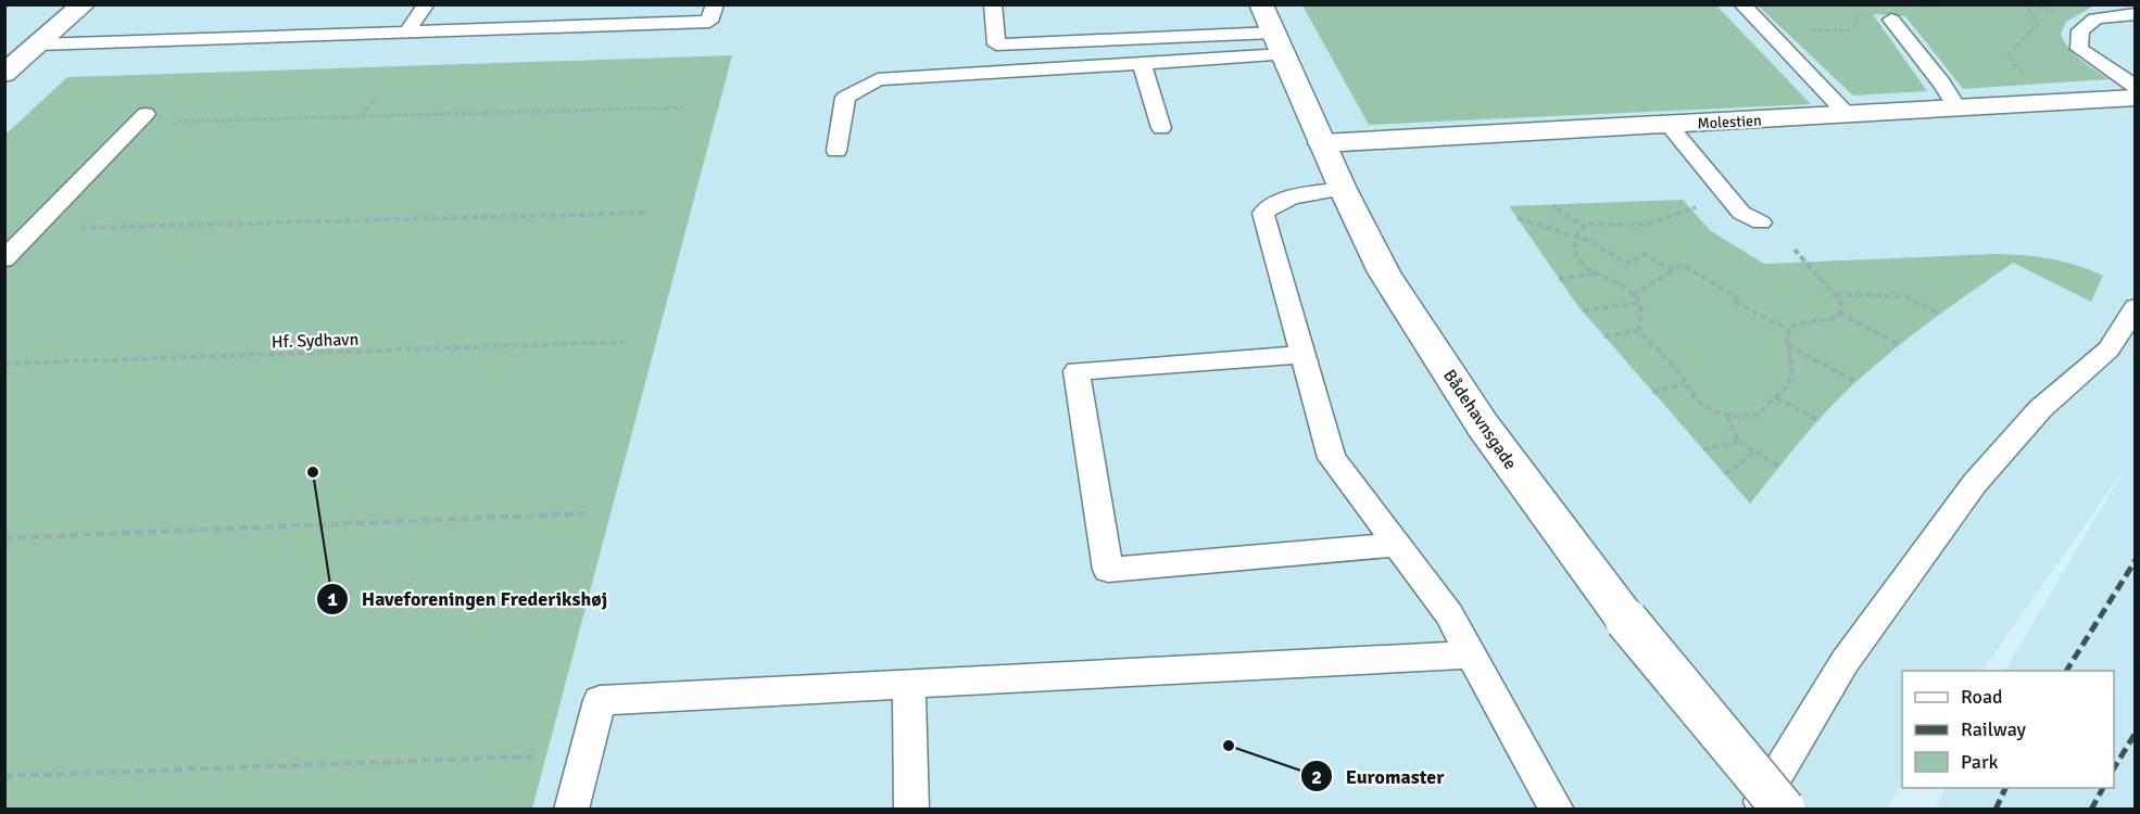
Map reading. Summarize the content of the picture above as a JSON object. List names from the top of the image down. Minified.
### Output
{"streets":{"street":["Molestien","Bådehavnsgade"],"path":["Hf. Sydhavn"]},"crossings":[["Molestien","Bådehavnsgade"]],"places":["Haveforeningen Frederikshøj","Euromaster"],"legend":["Road","Railway","Park"]}
